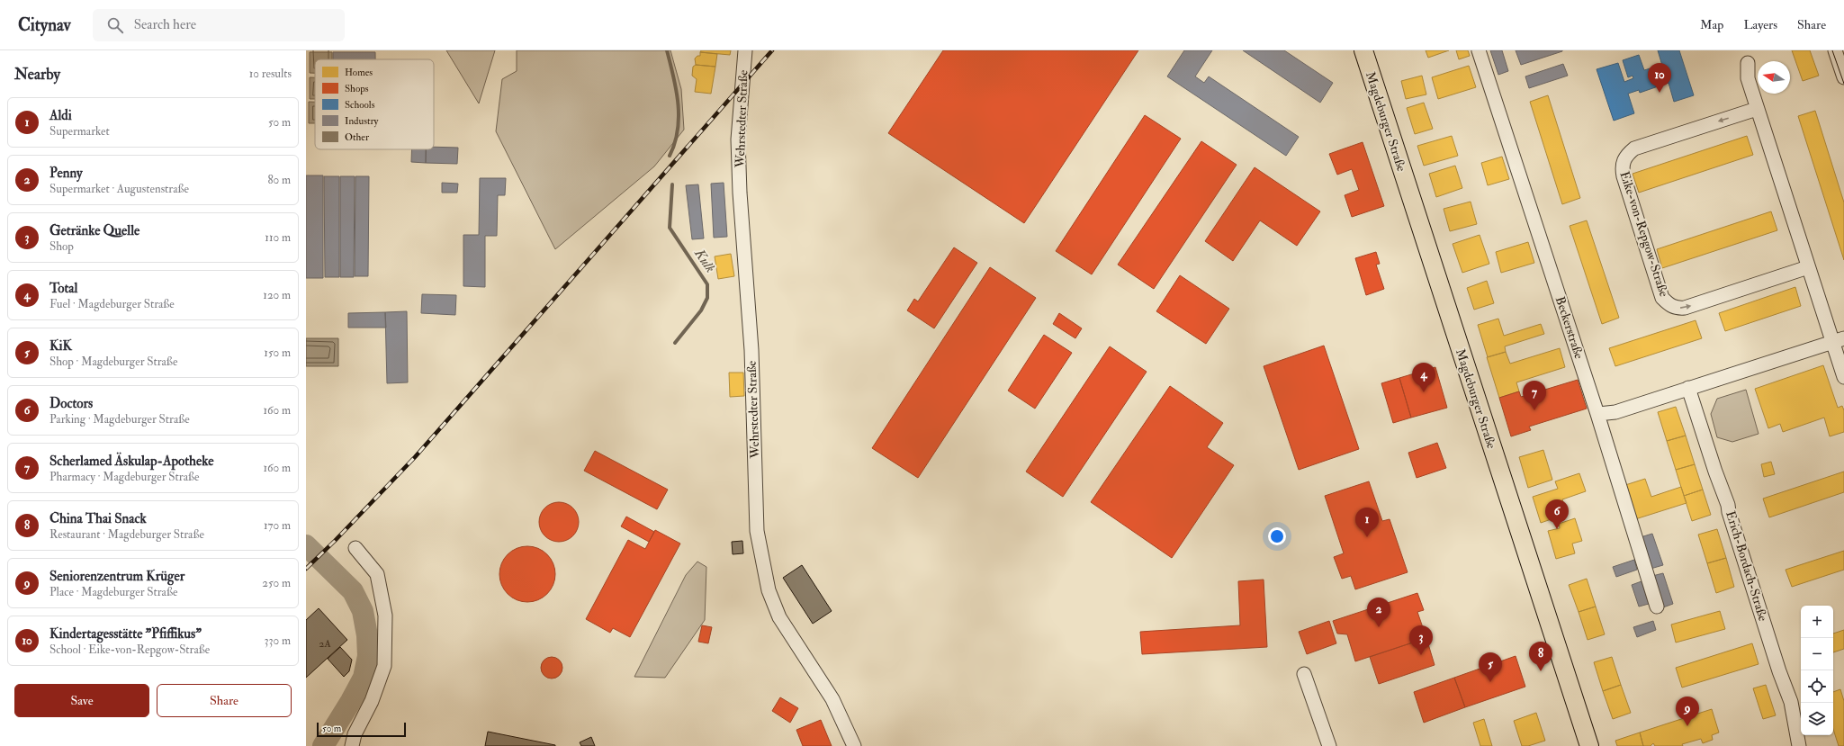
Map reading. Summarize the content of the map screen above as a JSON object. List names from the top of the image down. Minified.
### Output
{"streets":{"main road":["Magdeburger Straße"],"street":["Wehrstedter Straße","Eike-von-Repgow-Straße","Beckerstraße","Erich-Bordach-Straße"]},"water":["Kulk"],"house_numbers":["2A"],"legend":["Homes","Shops","Schools","Industry","Other"],"scale_bar":"50 m","north":"left","page":{"header":"Citynav","search":"Search here","nav":["Map","Layers","Share"],"heading":["Nearby","10 results"],"pins":["10","4","7","6","1","2","3","8","5","9"],"list":[{"mark":"1","name":"Aldi","note":"Supermarket","value":"50 m"},{"mark":"2","name":"Penny","note":"Supermarket · Augustenstraße","value":"80 m"},{"mark":"3","name":"Getränke Quelle","note":"Shop","value":"110 m"},{"mark":"4","name":"Total","note":"Fuel · Magdeburger Straße","value":"120 m"},{"mark":"5","name":"KiK","note":"Shop · Magdeburger Straße","value":"150 m"},{"mark":"6","name":"Doctors","note":"Parking · Magdeburger Straße","value":"160 m"},{"mark":"7","name":"Scherlamed Äskulap-Apotheke","note":"Pharmacy · Magdeburger Straße","value":"160 m"},{"mark":"8","name":"China Thai Snack","note":"Restaurant · Magdeburger Straße","value":"170 m"},{"mark":"9","name":"Seniorenzentrum Krüger","note":"Place · Magdeburger Straße","value":"250 m"},{"mark":"10","name":"Kindertagesstätte \"Pfiffikus\"","note":"School · Eike-von-Repgow-Straße","value":"330 m"}],"map_buttons":["+","−"],"buttons":["Save","Share"],"scale":"50 m"}}
